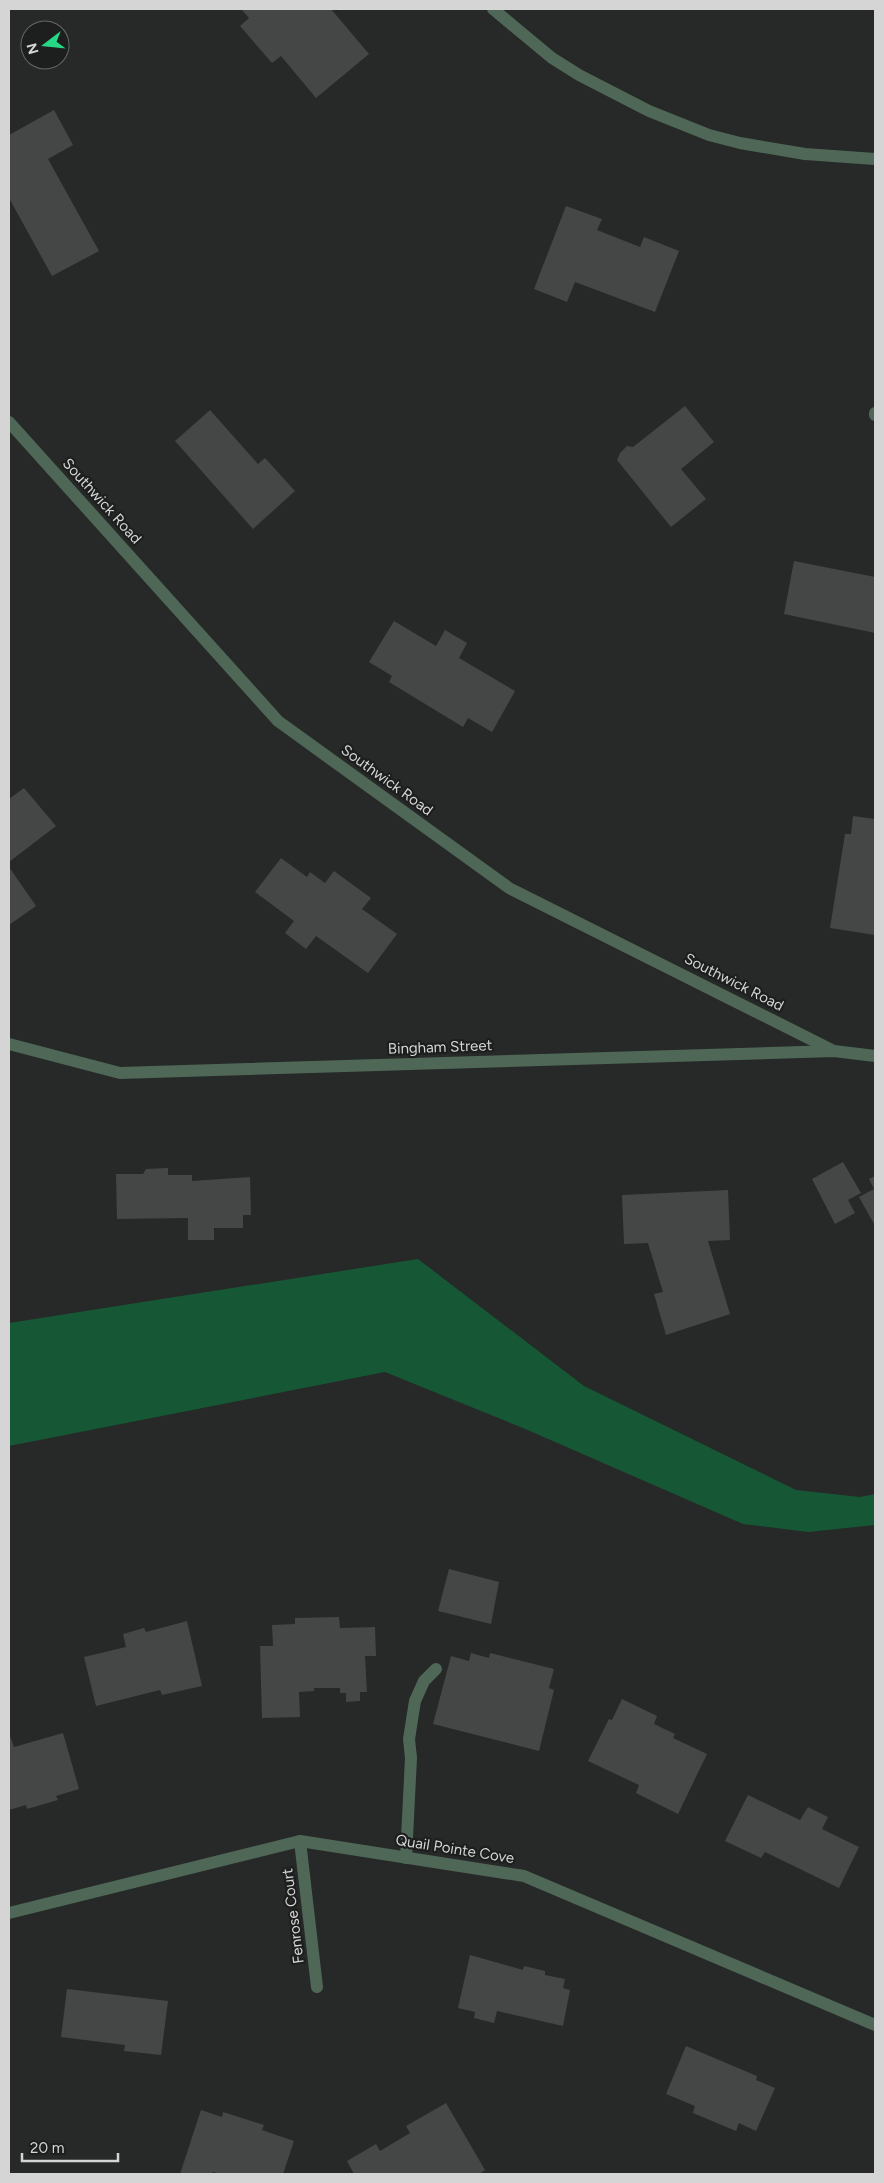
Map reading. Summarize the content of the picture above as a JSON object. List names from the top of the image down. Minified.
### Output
{"streets":{"street":["Southwick Road","Bingham Street","Quail Pointe Cove","Fenrose Court"]},"crossings":[["Southwick Road","Bingham Street"],["Quail Pointe Cove","Fenrose Court"]],"scale_bar":"20 m","north":"left"}
